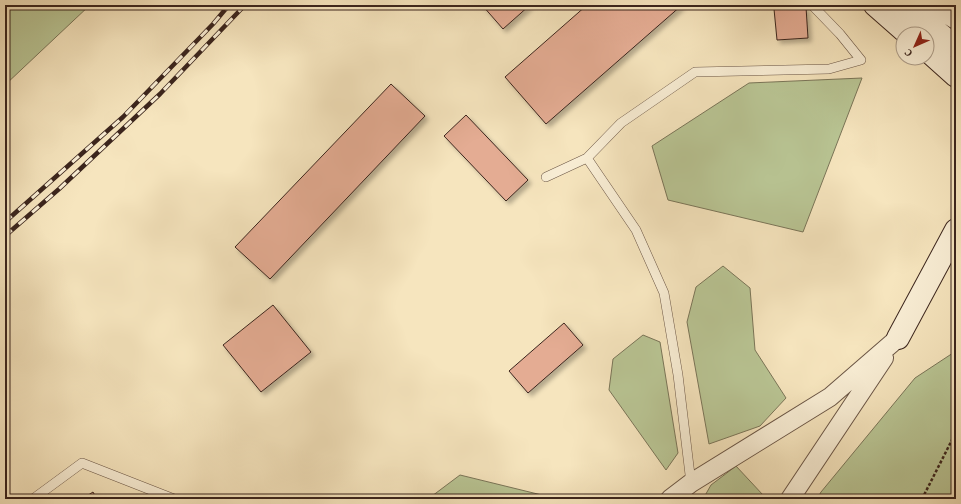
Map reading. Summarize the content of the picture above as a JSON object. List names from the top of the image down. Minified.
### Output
{"north":"bottom left"}
